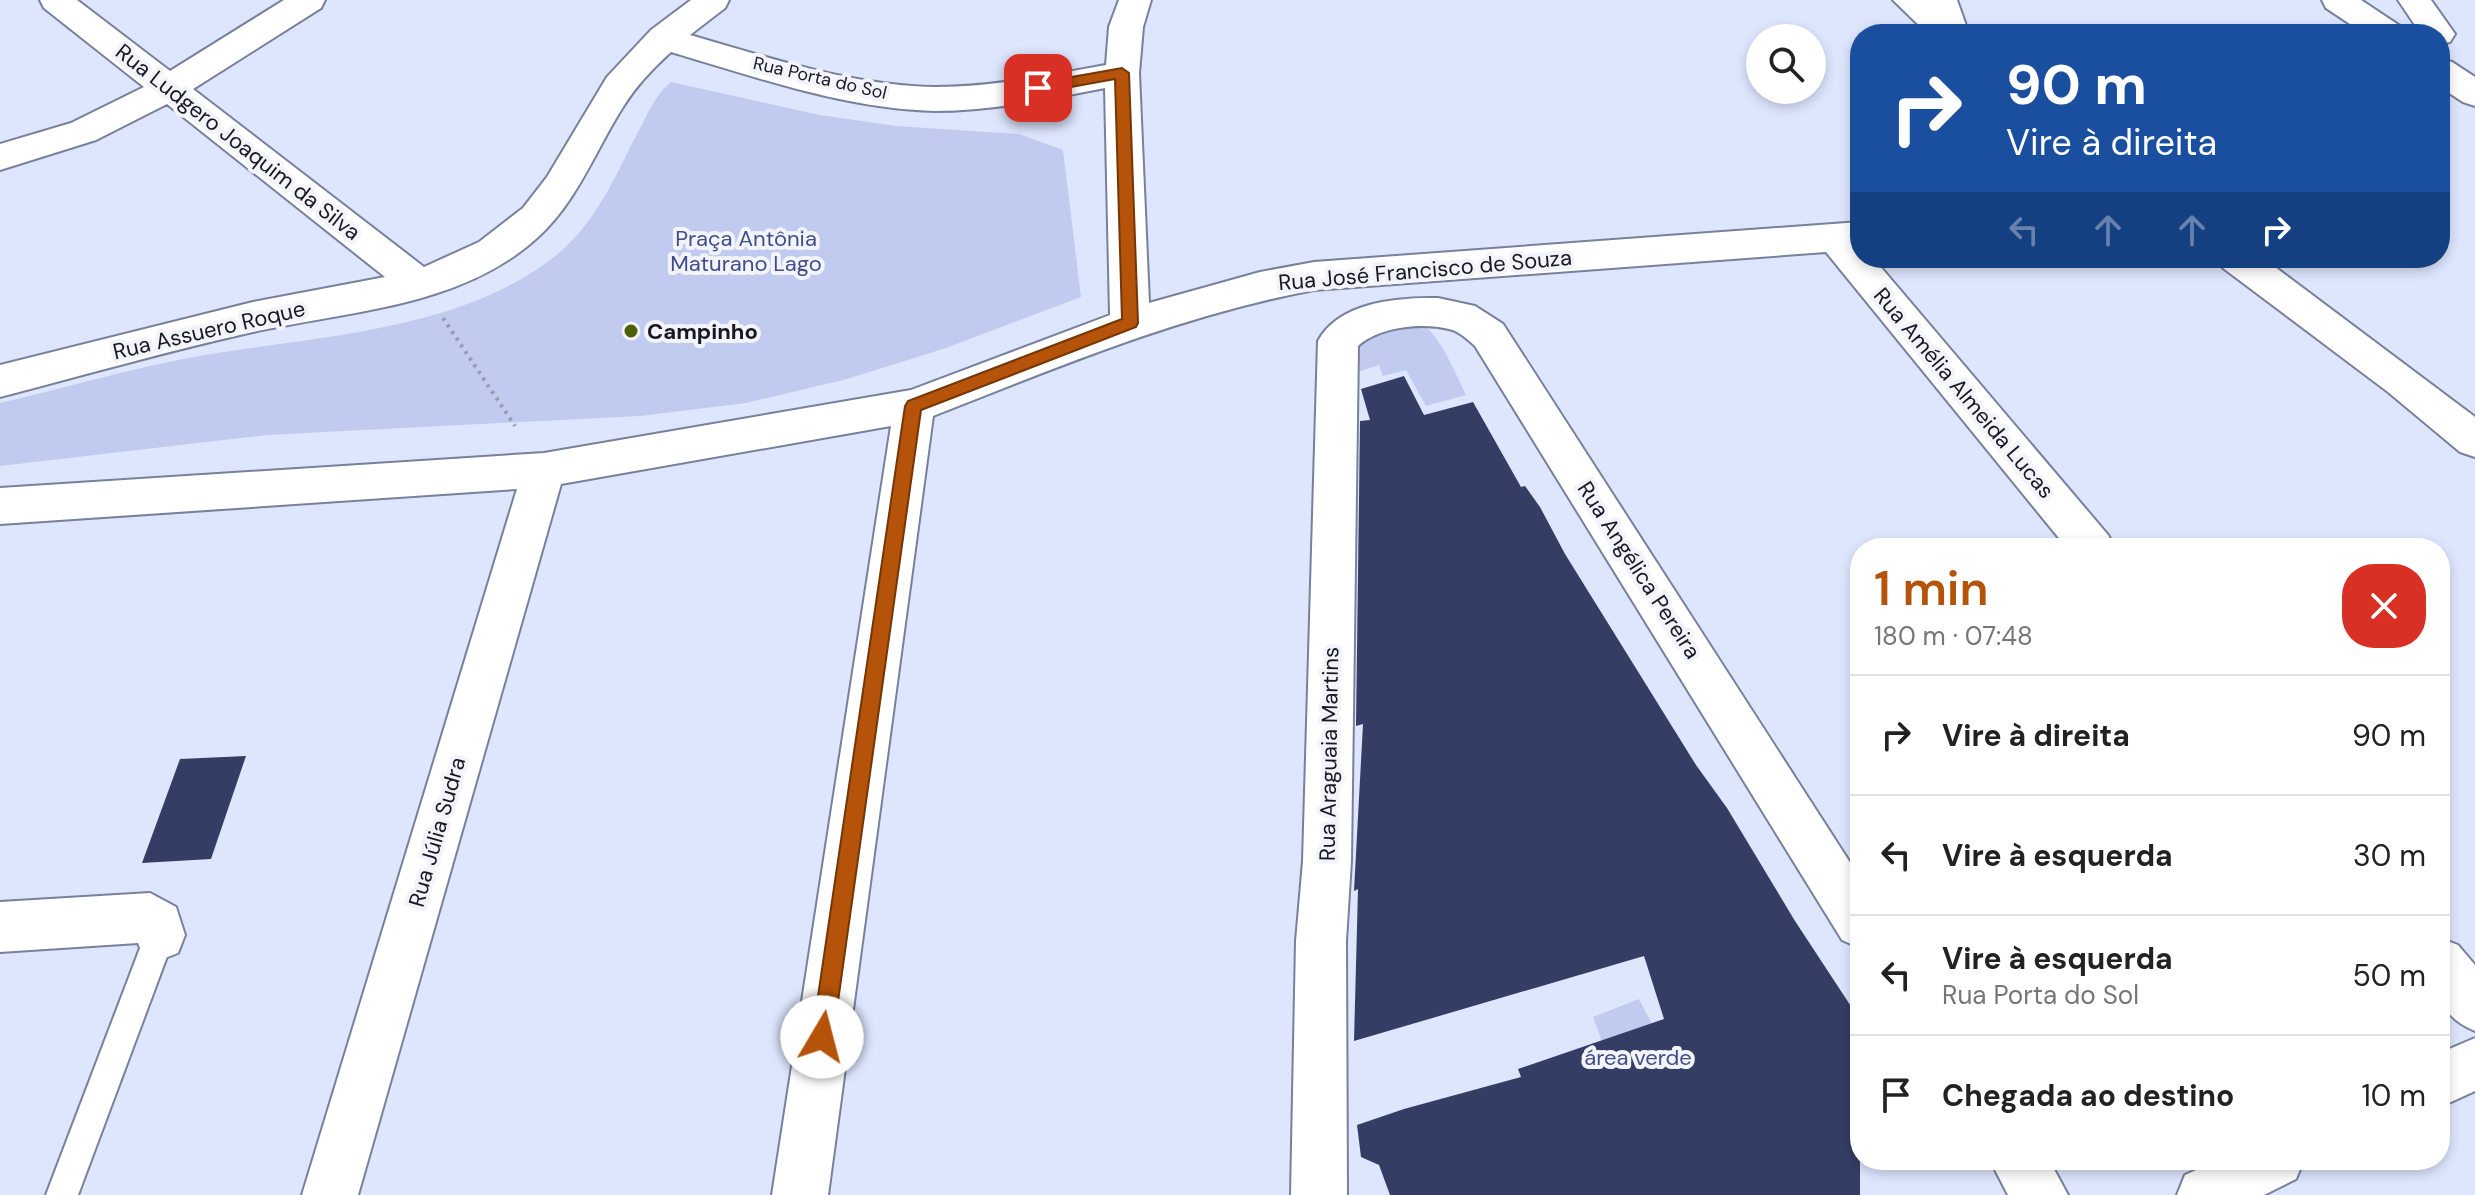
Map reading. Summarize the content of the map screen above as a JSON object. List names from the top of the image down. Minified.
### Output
{"streets":{"street":["Rua Porta do Sol","Rua Ludgero Joaquim da Silva","Rua José Francisco de Souza","Rua Assuero Roque","Rua Amélia Almeida Lucas","Rua Angélica Pereira","Rua Araguaia Martins","Rua Júlia Sudra"]},"crossings":[["Rua Porta do Sol","Rua Assuero Roque"],["Rua Ludgero Joaquim da Silva","Rua Assuero Roque"],["Rua Angélica Pereira","Rua Araguaia Martins"]],"parks":["Praça Antônia Maturano Lago","área verde"],"places":["Campinho"],"page":{"turn":["90 m","Vire à direita"],"heading":["1 min","180 m · 07:48"],"list":[{"name":"Vire à direita","value":"90 m"},{"name":"Vire à esquerda","value":"30 m"},{"name":"Vire à esquerda","note":"Rua Porta do Sol","value":"50 m"},{"name":"Chegada ao destino","value":"10 m"}]}}
